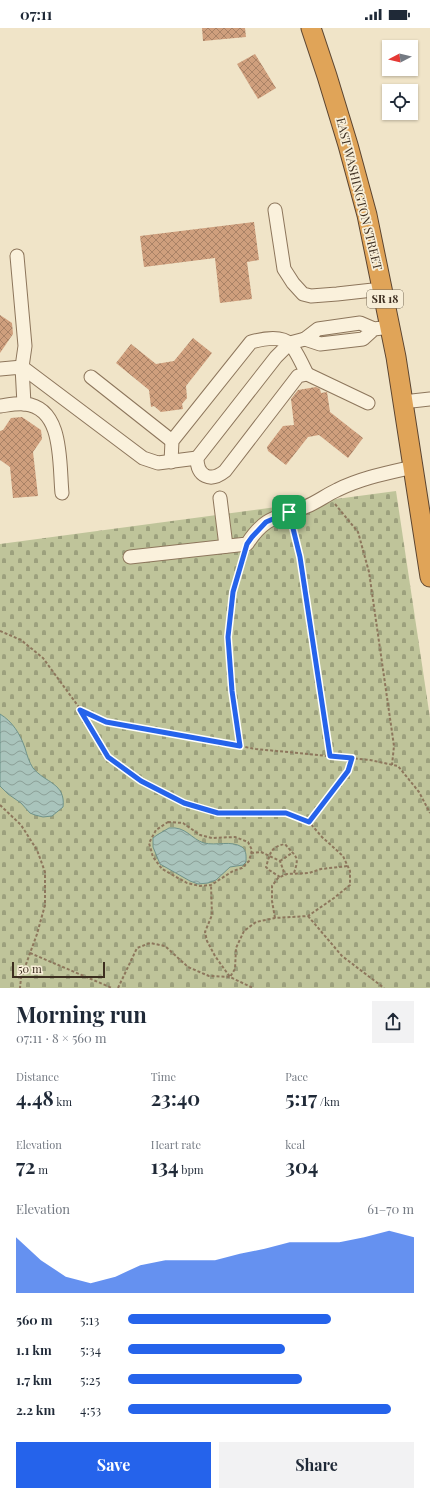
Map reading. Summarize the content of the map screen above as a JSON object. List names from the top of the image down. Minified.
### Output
{"streets":{"highway":["EAST WASHINGTON STREET","SR 18"]},"scale_bar":"50 m","north":"left","page":{"status":"07:11","scale":"50 m","heading":["Morning run","07:11 · 8 × 560 m"],"stats":[["Distance","4.48 km"],["Time","23:40"],["Pace","5:17 /km"],["Elevation","72 m"],["Heart rate","134 bpm"],["kcal","304"]],"chart":["Elevation","61–70 m"],"list":[{"name":"560 m","note":"5:13"},{"name":"1.1 km","note":"5:34"},{"name":"1.7 km","note":"5:25"},{"name":"2.2 km","note":"4:53"}],"buttons":["Save","Share"]}}
